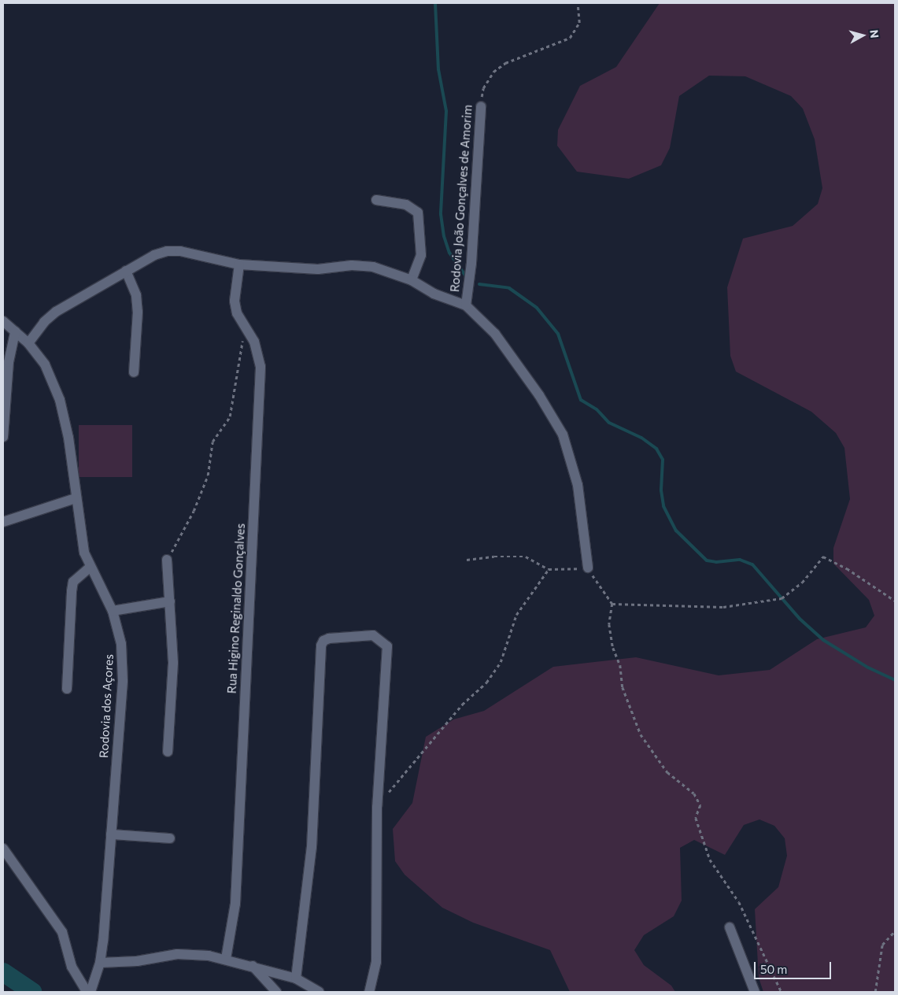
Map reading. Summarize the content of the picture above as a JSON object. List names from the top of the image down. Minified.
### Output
{"streets":{"street":["Rodovia João Gonçalves de Amorim","Rua Higino Reginaldo Gonçalves","Rodovia dos Açores"]},"crossings":[["Rodovia João Gonçalves de Amorim","Rua Higino Reginaldo Gonçalves"],["Rodovia João Gonçalves de Amorim","Rodovia dos Açores"]],"scale_bar":"50 m","north":"right"}
